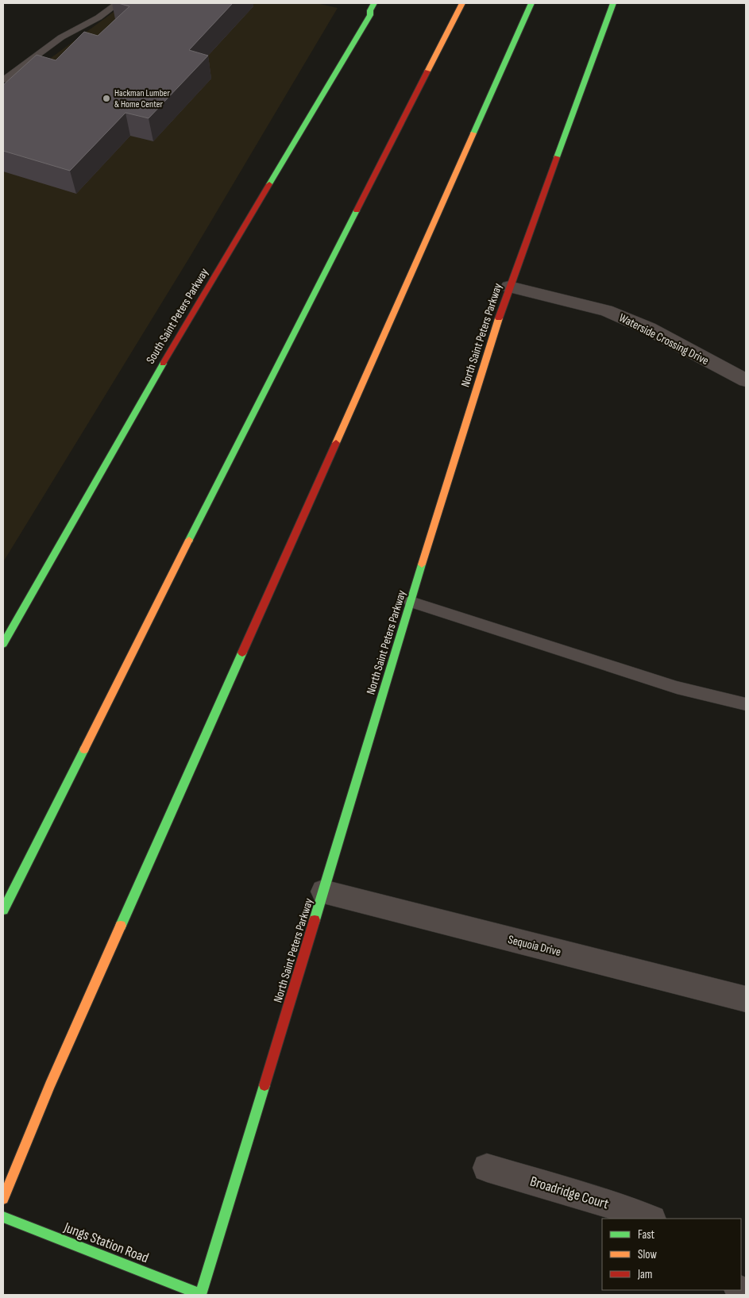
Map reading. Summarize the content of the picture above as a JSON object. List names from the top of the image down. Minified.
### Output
{"streets":{"main road":["South Saint Peters Parkway","North Saint Peters Parkway","Jungs Station Road"],"street":["Waterside Crossing Drive","Sequoia Drive","Broadridge Court"]},"crossings":[["North Saint Peters Parkway","Waterside Crossing Drive"],["North Saint Peters Parkway","Sequoia Drive"],["North Saint Peters Parkway","Jungs Station Road"]],"places":["Hackman Lumber & Home Center"],"legend":["Fast","Slow","Jam"]}
